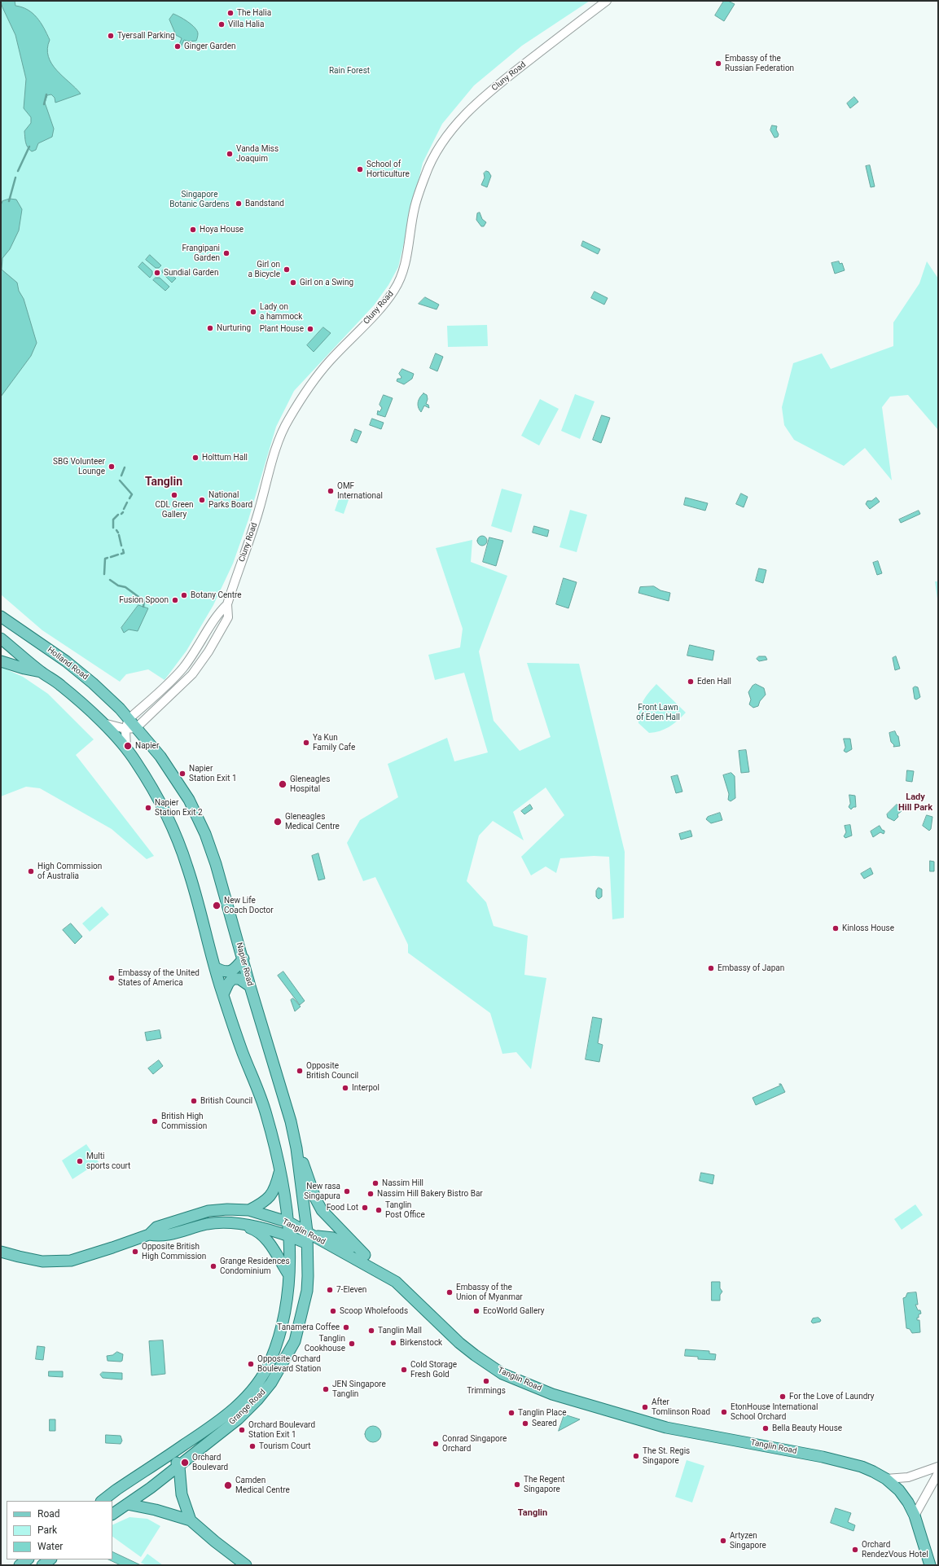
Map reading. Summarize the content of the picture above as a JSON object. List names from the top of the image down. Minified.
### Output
{"streets":{"main road":["Holland Road","Napier Road","Tanglin Road","Grange Road"],"street":["Cluny Road"]},"crossings":[["Cluny Road","Holland Road"],["Cluny Road","Napier Road"],["Holland Road","Napier Road"],["Napier Road","Tanglin Road"],["Napier Road","Grange Road"],["Tanglin Road","Grange Road"]],"districts":["Tanglin","Lady Hill Park","Tanglin"],"parks":["Rain Forest","Singapore Botanic Gardens","Front Lawn of Eden Hall"],"places":["The Halia","Villa Halia","Tyersall Parking","Ginger Garden","Embassy of the Russian Federation","Vanda Miss Joaquim","School of Horticulture","Bandstand","Hoya House","Frangipani Garden","Girl on a Bicycle","Sundial Garden","Girl on a Swing","Lady on a hammock","Nurturing","Plant House","Holttum Hall","SBG Volunteer Lounge","OMF International","CDL Green Gallery","National Parks Board","Botany Centre","Fusion Spoon","Eden Hall","Ya Kun Family Cafe","Napier","Napier Station Exit 1","Gleneagles Hospital","Napier Station Exit 2","Gleneagles Medical Centre","High Commission of Australia","New Life Coach Doctor","Kinloss House","Embassy of Japan","Embassy of the United States of America","Opposite British Council","Interpol","British Council","British High Commission","Multi sports court","Nassim Hill","New rasa Singapura","Nassim Hill Bakery Bistro Bar","Food Lot","Tanglin Post Office","Opposite British High Commission","Grange Residences Condominium","7-Eleven","Embassy of the Union of Myanmar","Scoop Wholefoods","EcoWorld Gallery","Tanamera Coffee","Tanglin Mall","Birkenstock","Tanglin Cookhouse","Opposite Orchard Boulevard Station","Cold Storage Fresh Gold","Trimmings","JEN Singapore Tanglin","For the Love of Laundry","After Tomlinson Road","EtonHouse International School Orchard","Tanglin Place","Seared","Bella Beauty House","Orchard Boulevard Station Exit 1","Conrad Singapore Orchard","Tourism Court","The St. Regis Singapore","Orchard Boulevard","The Regent Singapore","Camden Medical Centre","Artyzen Singapore","Orchard RendezVous Hotel"],"legend":["Road","Park","Water"]}
